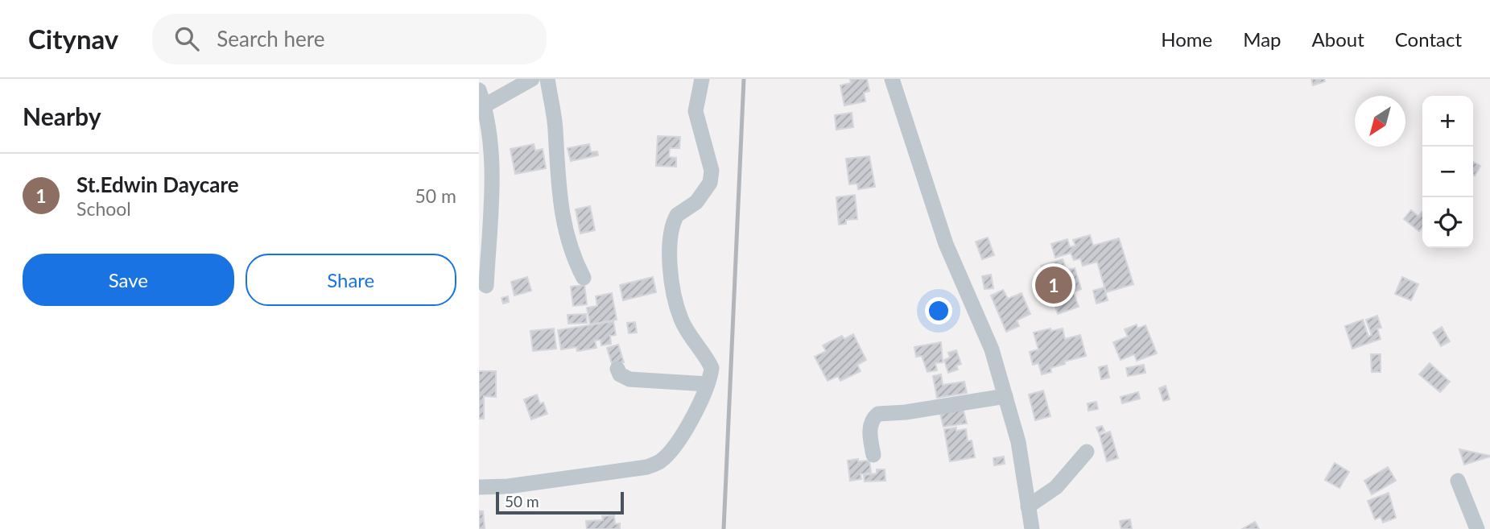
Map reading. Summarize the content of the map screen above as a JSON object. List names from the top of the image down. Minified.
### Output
{"scale_bar":"50 m","north":"bottom left","page":{"header":"Citynav","search":"Search here","nav":["Home","Map","About","Contact"],"heading":"Nearby","map_buttons":["+","−"],"list":[{"mark":"1","name":"St.Edwin Daycare","note":"School","value":"50 m"}],"buttons":["Save","Share"],"pins":"1","scale":"50 m"}}
